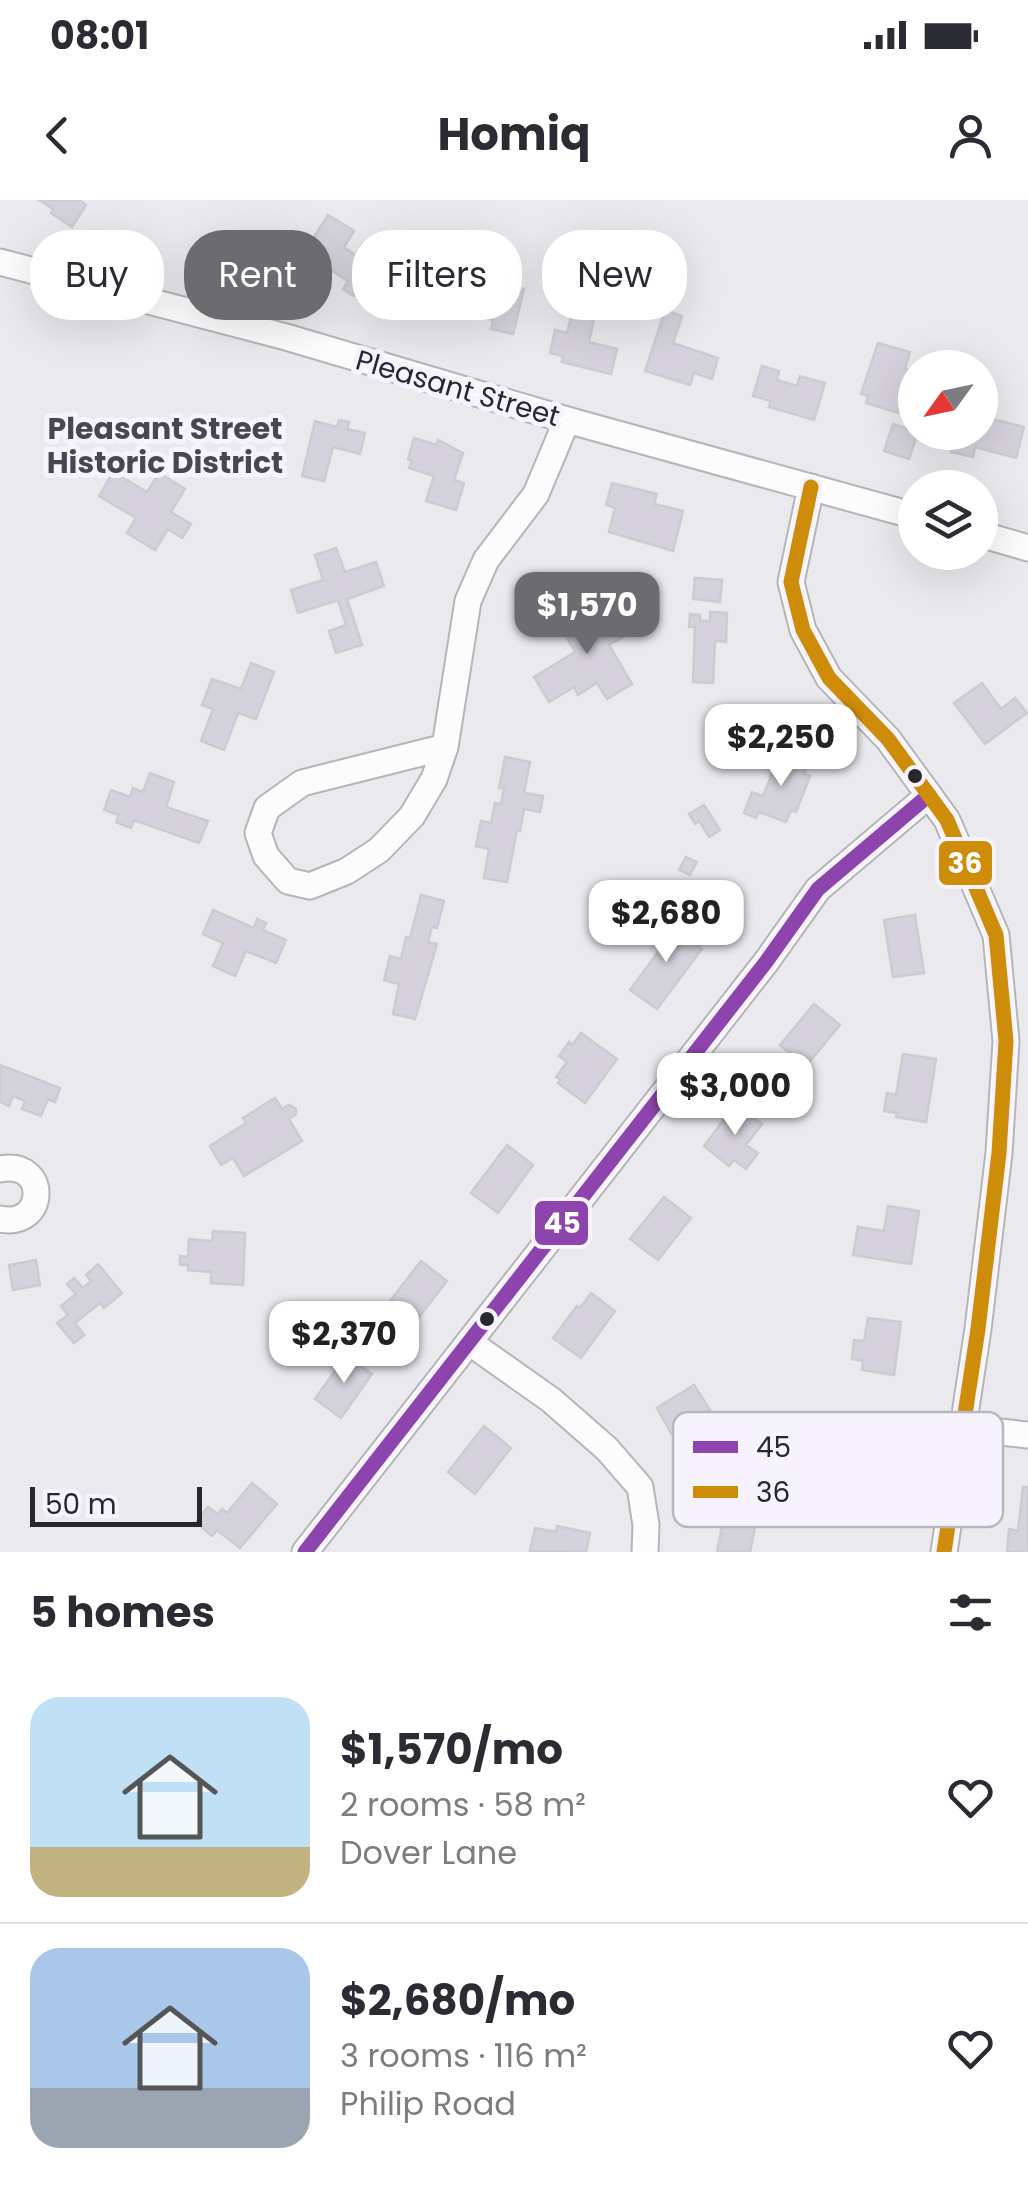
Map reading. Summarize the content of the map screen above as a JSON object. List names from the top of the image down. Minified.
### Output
{"streets":{"street":["Pleasant Street"]},"districts":["Pleasant Street Historic District"],"lines":["transit line 36","transit line 45"],"legend":["45","36"],"scale_bar":"50 m","north":"bottom left","page":{"status":"08:01","header":"Homiq","chip":["Buy","Rent","Filters","New"],"price":["$1,570","$2,250","$2,680","$3,000","$2,370"],"scale":"50 m","heading":"5 homes","list":[{"name":"$1,570/mo","note":"2 rooms · 58 m² · Dover Lane"},{"name":"$2,680/mo","note":"3 rooms · 116 m² · Philip Road"}]}}
